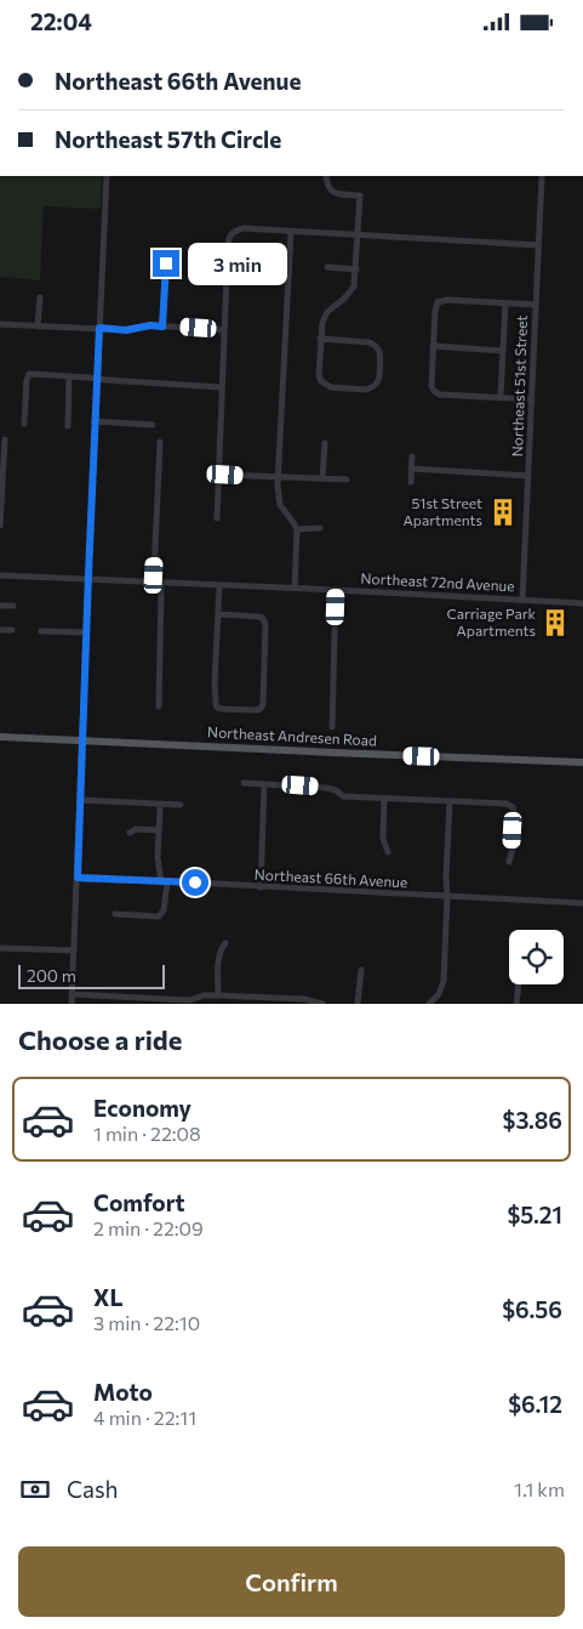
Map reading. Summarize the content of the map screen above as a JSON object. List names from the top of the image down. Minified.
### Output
{"streets":{"main road":["Northeast Andresen Road"],"street":["Northeast 51st Street","Northeast 72nd Avenue","Northeast 66th Avenue"]},"crossings":[["Northeast 51st Street","Northeast 72nd Avenue"]],"places":{"building":["51st Street Apartments","Carriage Park Apartments"]},"scale_bar":"200 m","page":{"status":"22:04","banner":["Northeast 66th Avenue","Northeast 57th Circle"],"bubble":"3 min","scale":"200 m","heading":"Choose a ride","list":[{"name":"Economy","note":"1 min · 22:08","value":"$3.86"},{"name":"Comfort","note":"2 min · 22:09","value":"$5.21"},{"name":"XL","note":"3 min · 22:10","value":"$6.56"},{"name":"Moto","note":"4 min · 22:11","value":"$6.12"}],"pay":["Cash","1.1 km"],"buttons":"Confirm"}}
